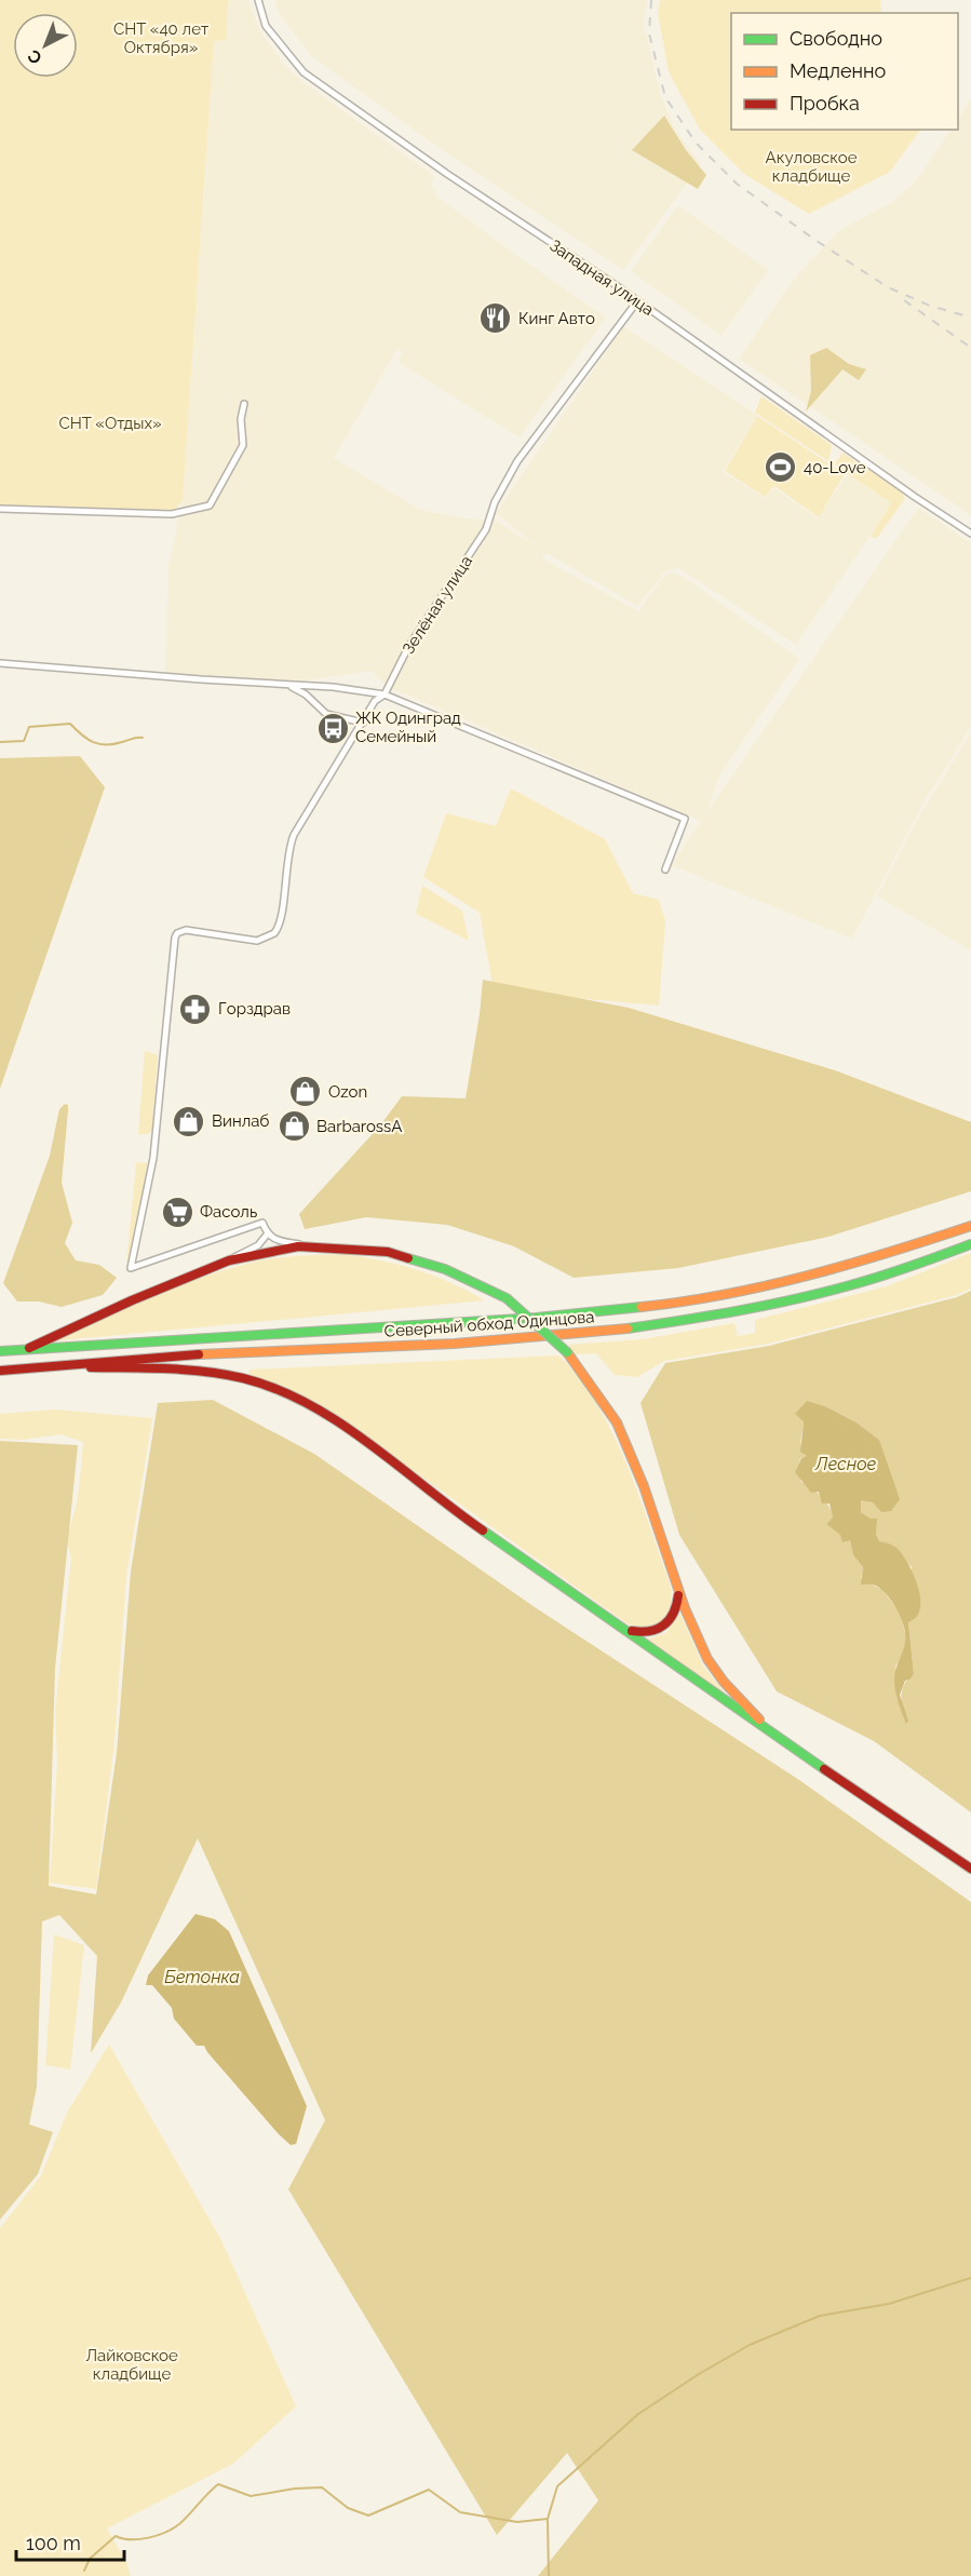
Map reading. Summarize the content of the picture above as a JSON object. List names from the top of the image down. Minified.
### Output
{"streets":{"main road":["Северный обход Одинцова"],"street":["Западная улица","Зелёная улица"]},"crossings":[["Западная улица","Зелёная улица"]],"water":["Лесное","Бетонка"],"parks":["СНТ «40 лет Октября»","Акуловское кладбище","СНТ «Отдых»","Лайковское кладбище"],"places":{"restaurant":["Кинг Авто"],"sports":["40-Love"],"bus stop":["ЖК Одинград Семейный"],"pharmacy":["Горздрав"],"shop":["Ozon","Винлаб","BarbarossA"],"supermarket":["Фасоль"]},"legend":["Свободно","Медленно","Пробка"],"scale_bar":"100 m","north":"bottom left"}
